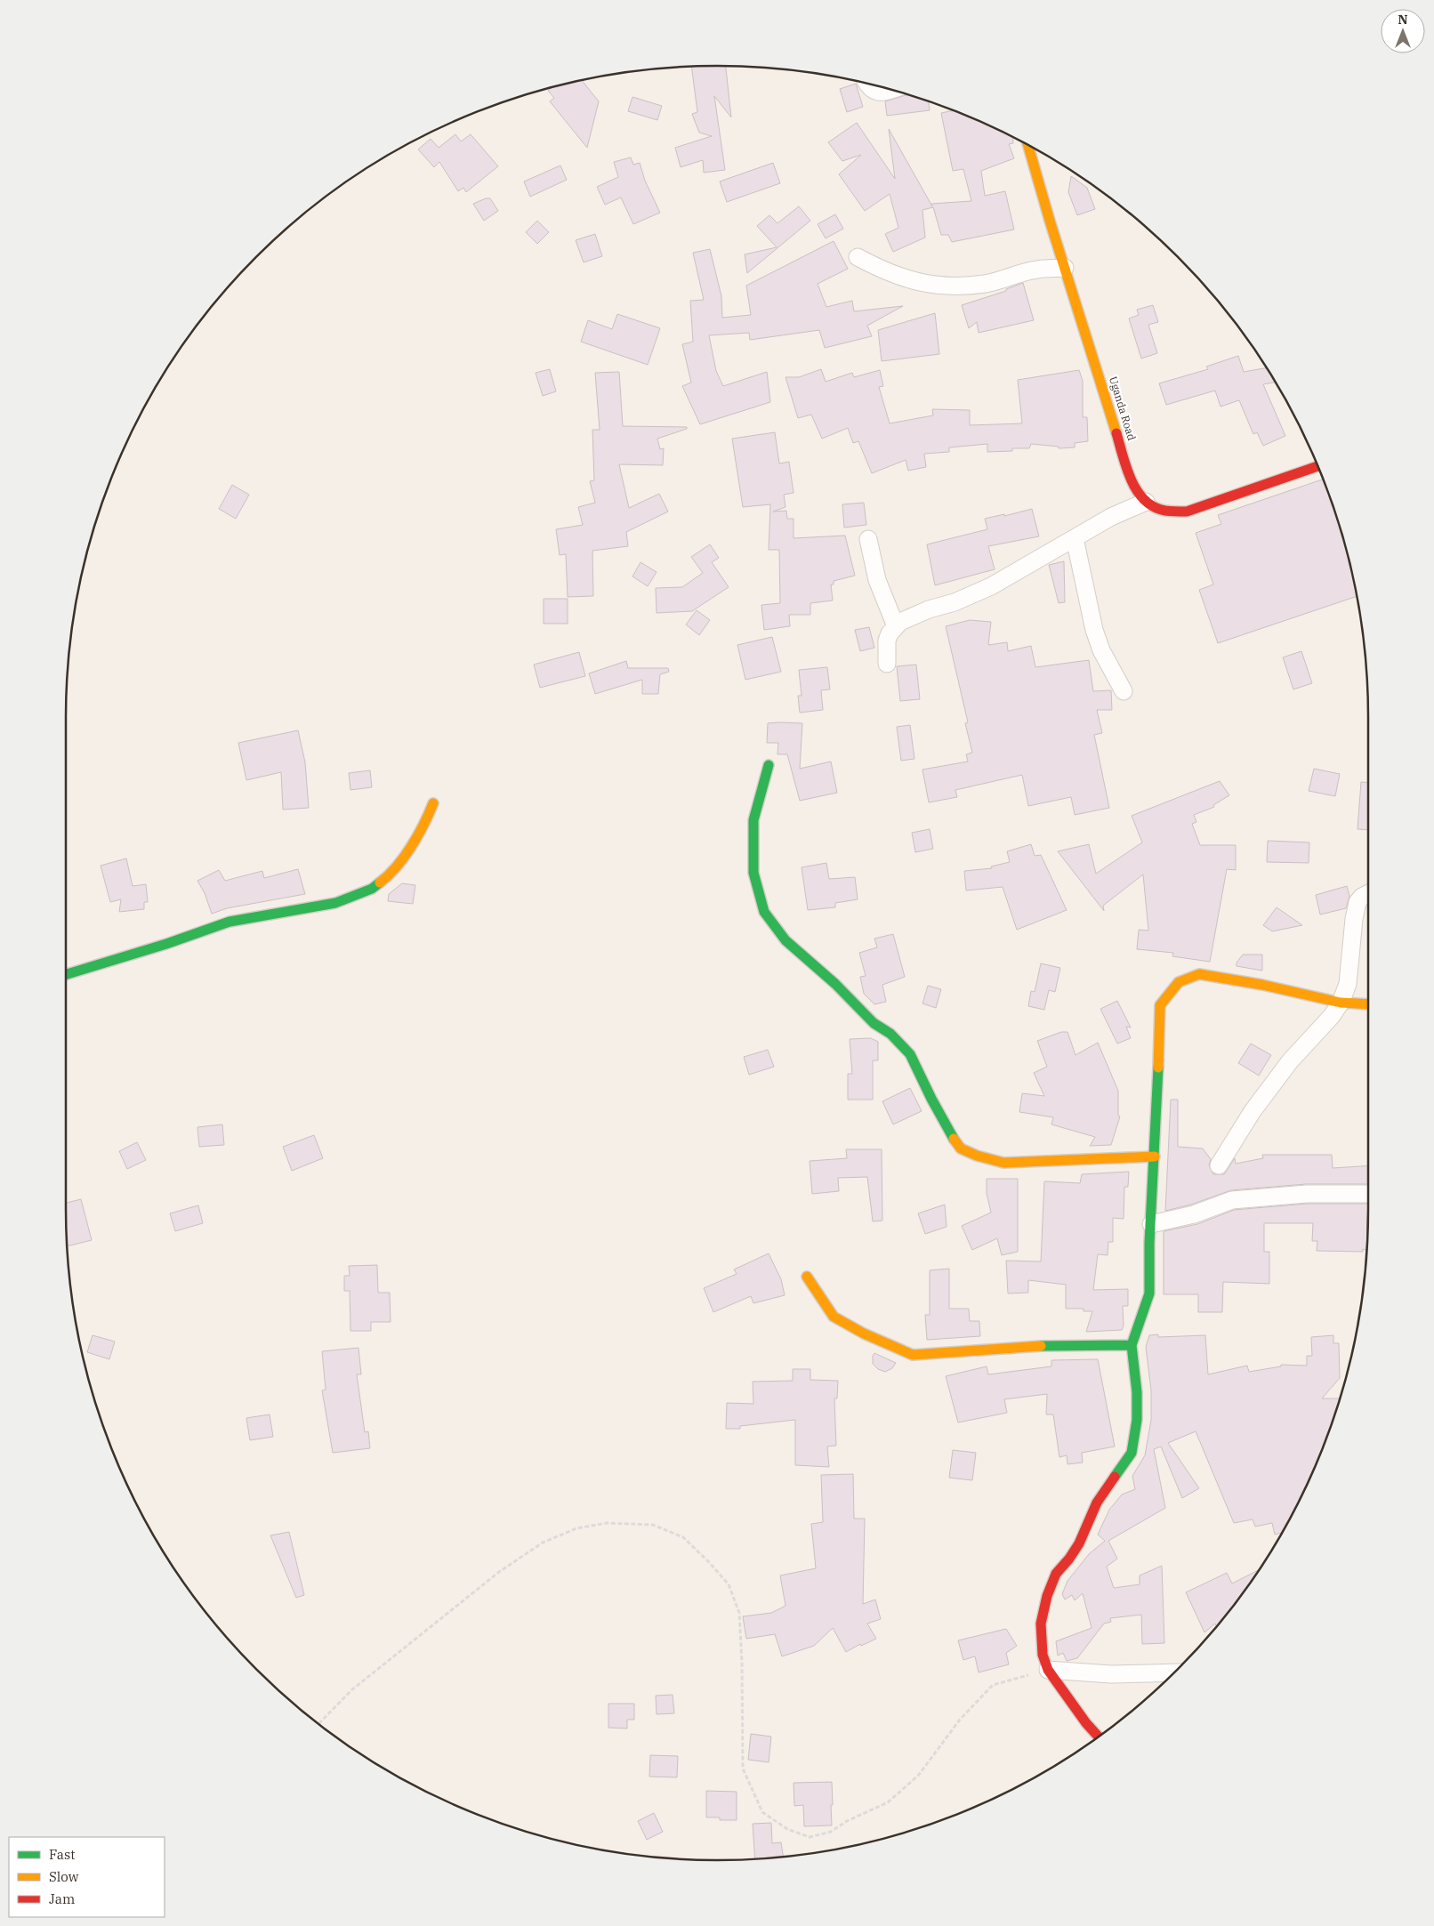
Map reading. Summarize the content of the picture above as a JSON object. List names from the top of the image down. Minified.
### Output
{"streets":{"street":["Uganda Road"]},"legend":["Fast","Slow","Jam"],"north":"top"}
